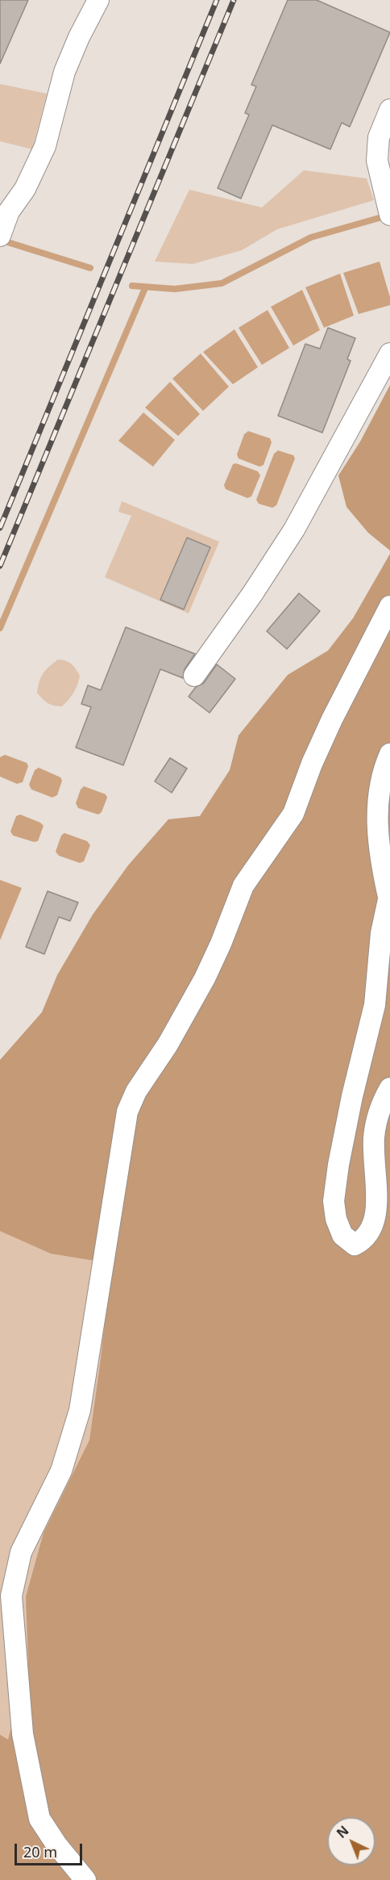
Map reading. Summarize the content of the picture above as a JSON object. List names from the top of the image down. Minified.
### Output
{"scale_bar":"20 m","north":"top left"}
